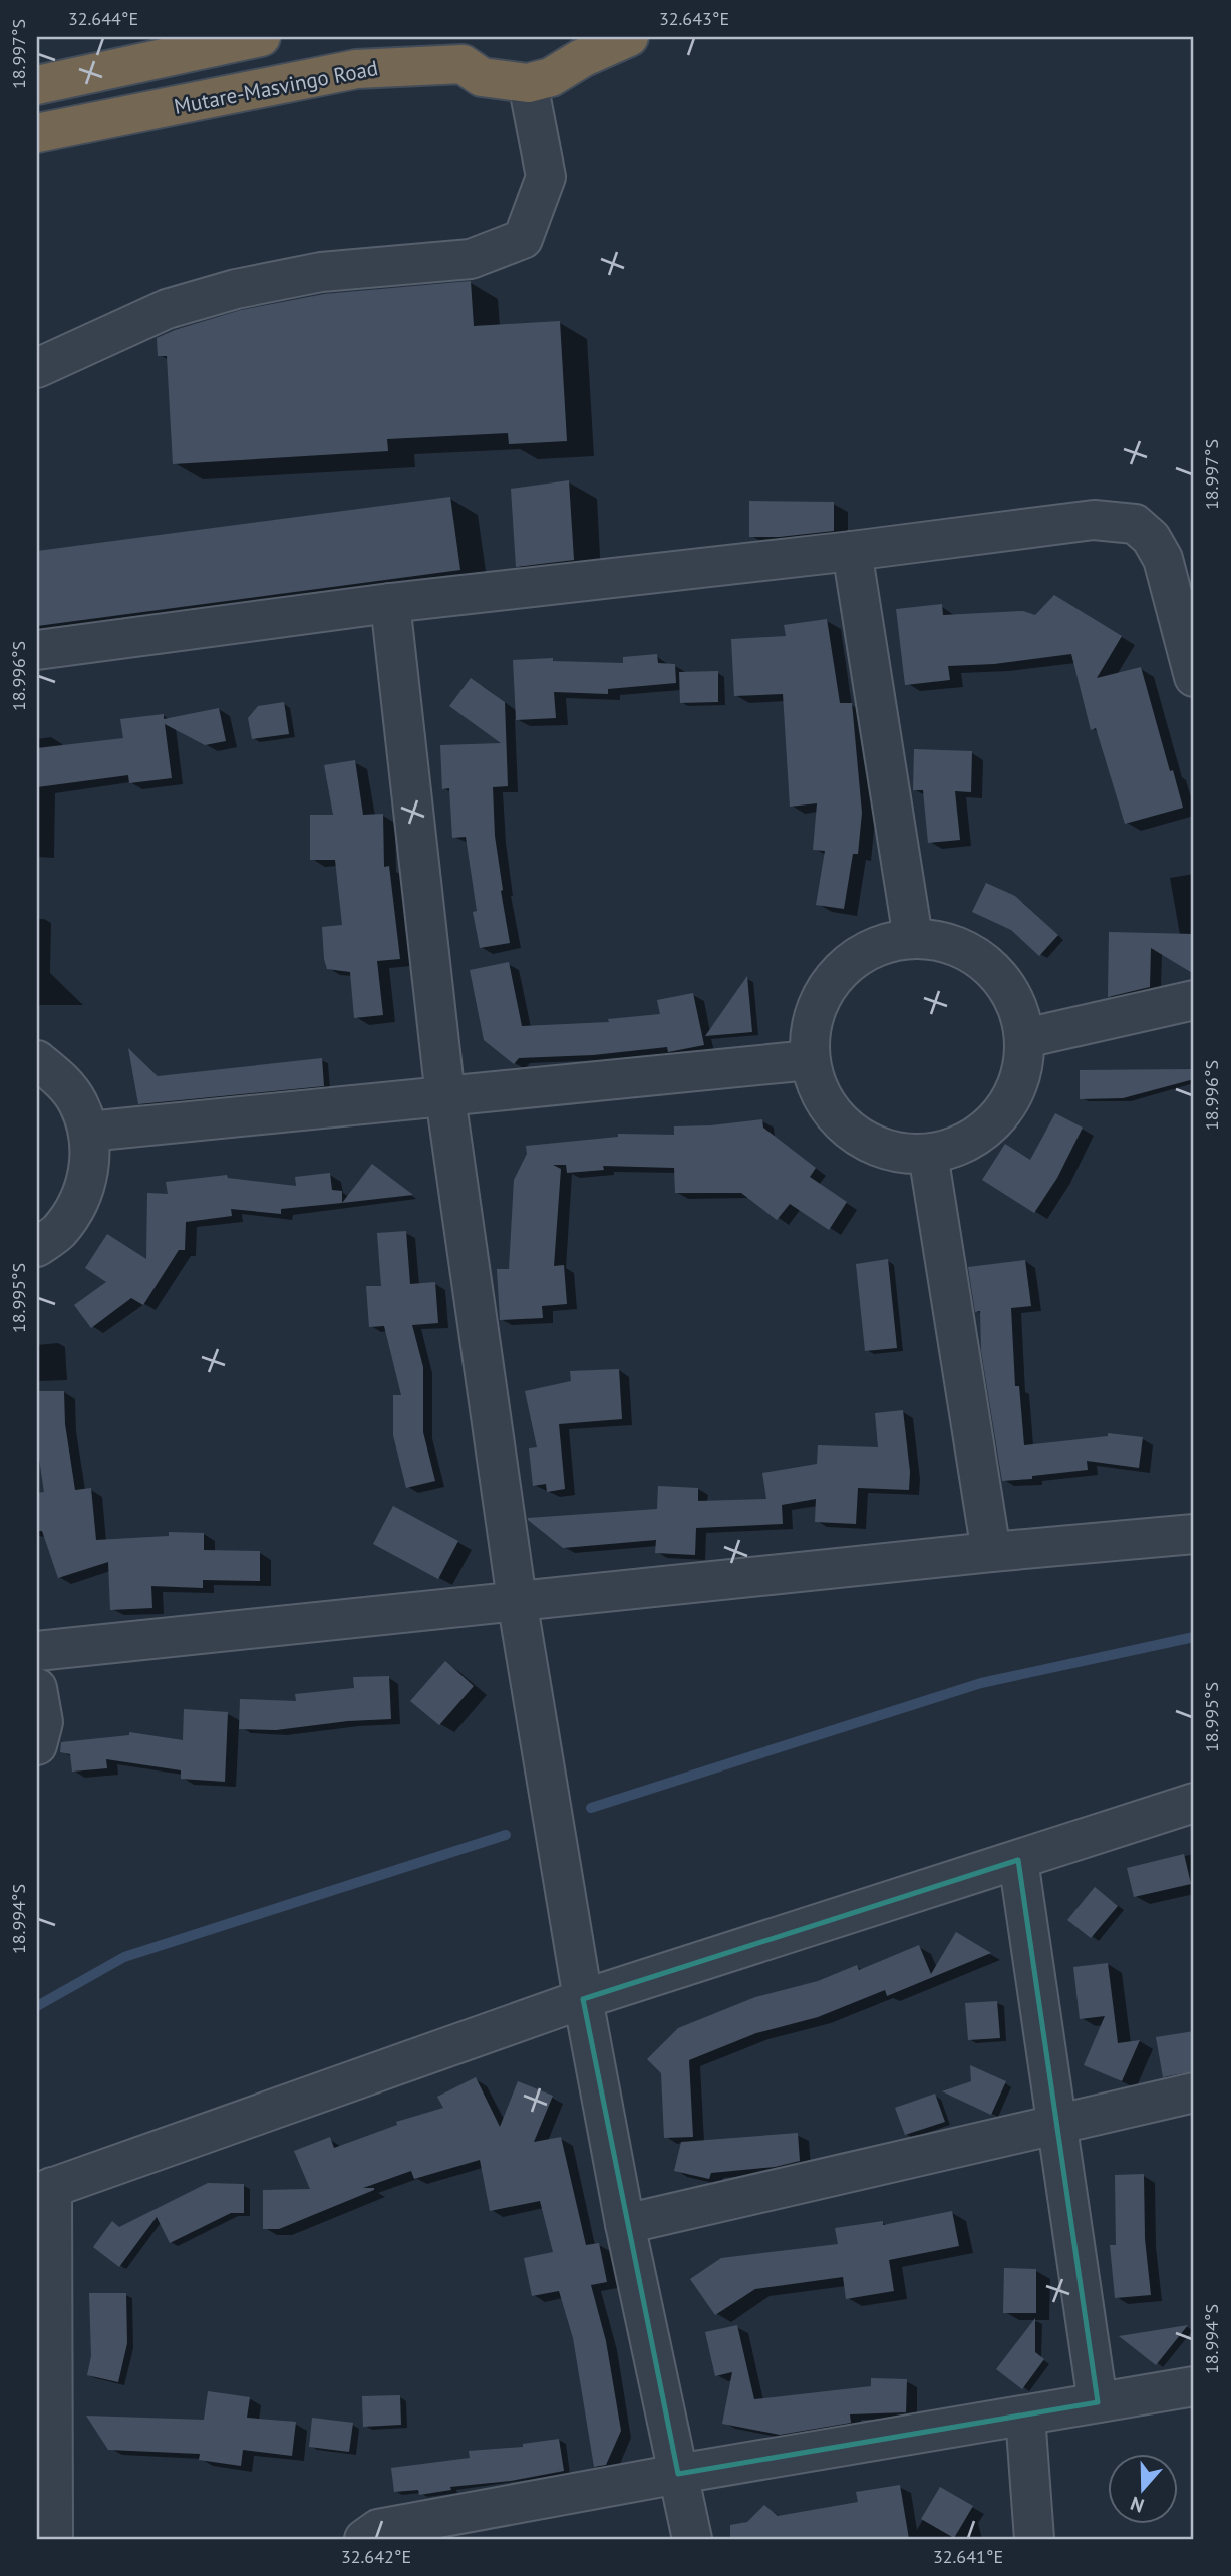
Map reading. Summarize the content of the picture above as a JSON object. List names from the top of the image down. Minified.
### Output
{"streets":{"highway":["Mutare-Masvingo Road"]},"north":"bottom","coordinates":["32.644°E","32.643°E","18.997°S","18.996°S","18.995°S","18.994°S","32.642°E","32.641°E"]}
